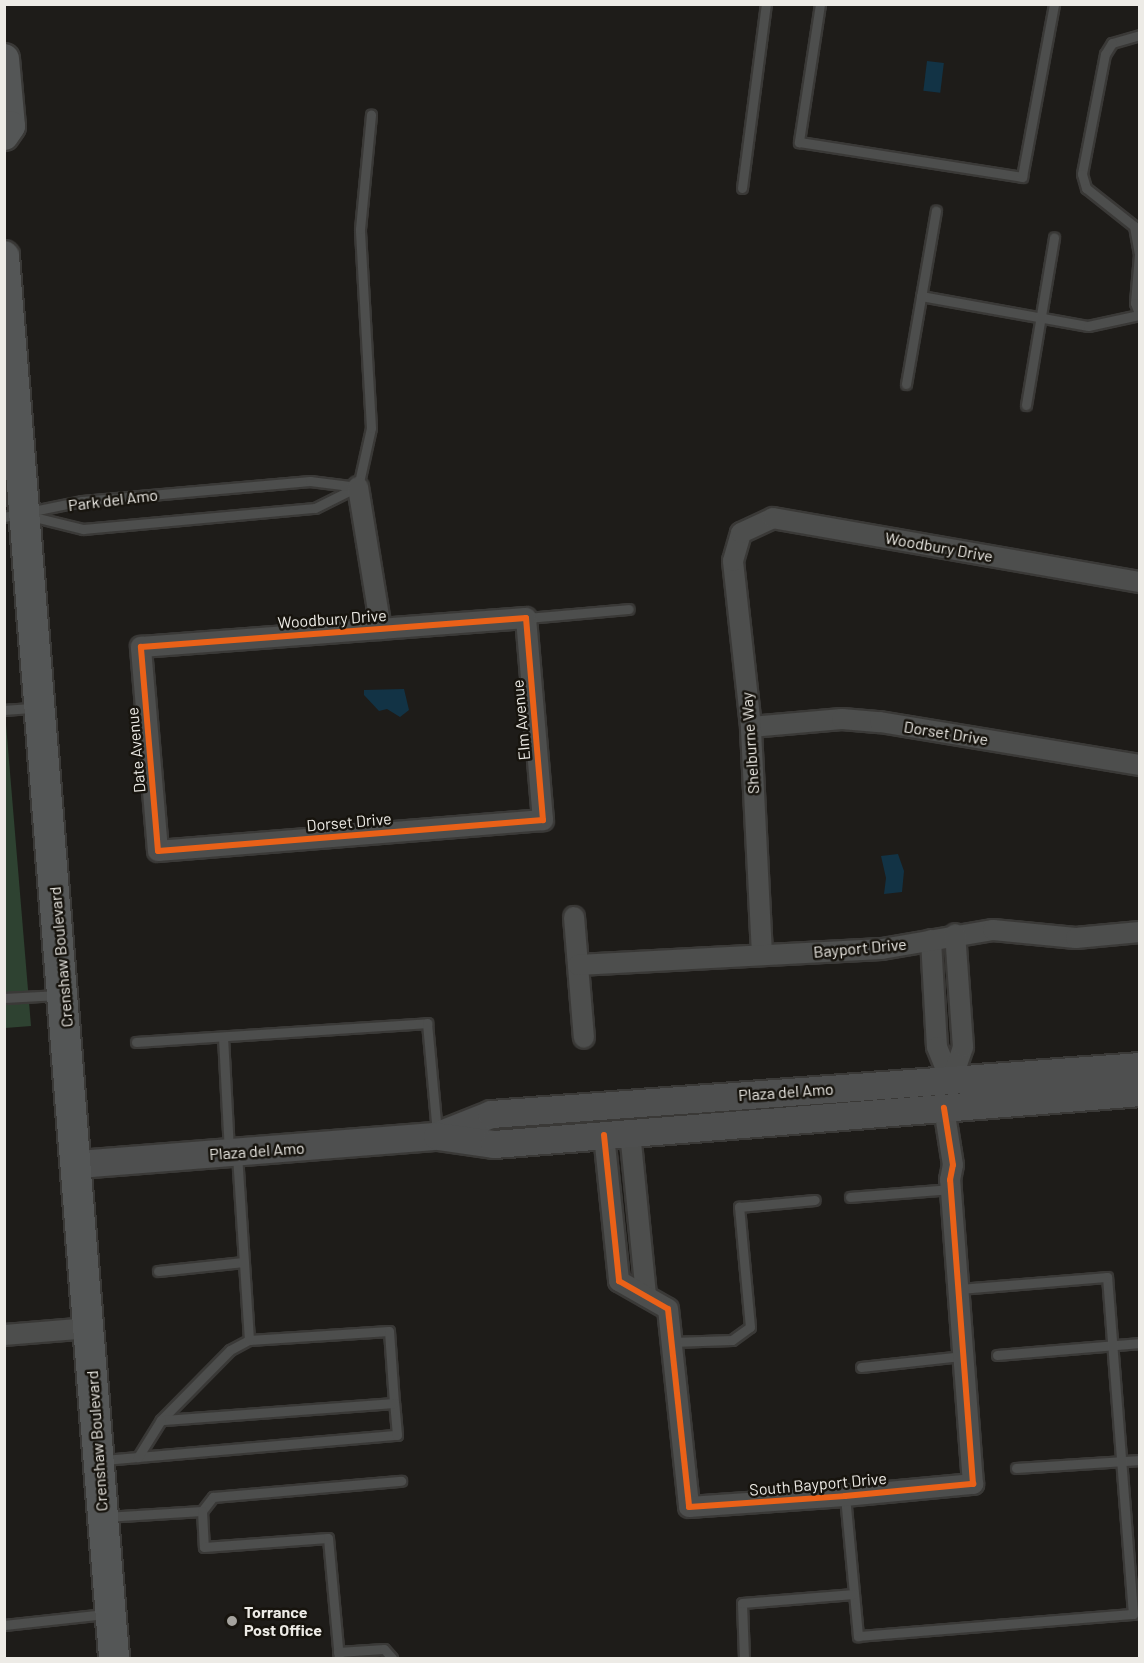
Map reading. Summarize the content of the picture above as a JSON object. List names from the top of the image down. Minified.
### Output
{"streets":{"main road":["Crenshaw Boulevard","Plaza del Amo"],"street":["Woodbury Drive","Elm Avenue","Dorset Drive","Shelburne Way","Date Avenue","Bayport Drive","South Bayport Drive"],"lane":["Park del Amo"]},"crossings":[["Park del Amo","Crenshaw Boulevard"],["Woodbury Drive","Elm Avenue"],["Woodbury Drive","Shelburne Way"],["Woodbury Drive","Date Avenue"],["Elm Avenue","Dorset Drive"],["Dorset Drive","Shelburne Way"],["Dorset Drive","Date Avenue"],["Shelburne Way","Bayport Drive"],["Bayport Drive","South Bayport Drive"],["Crenshaw Boulevard","Plaza del Amo"],["Plaza del Amo","South Bayport Drive"]],"places":["Torrance Post Office"]}
